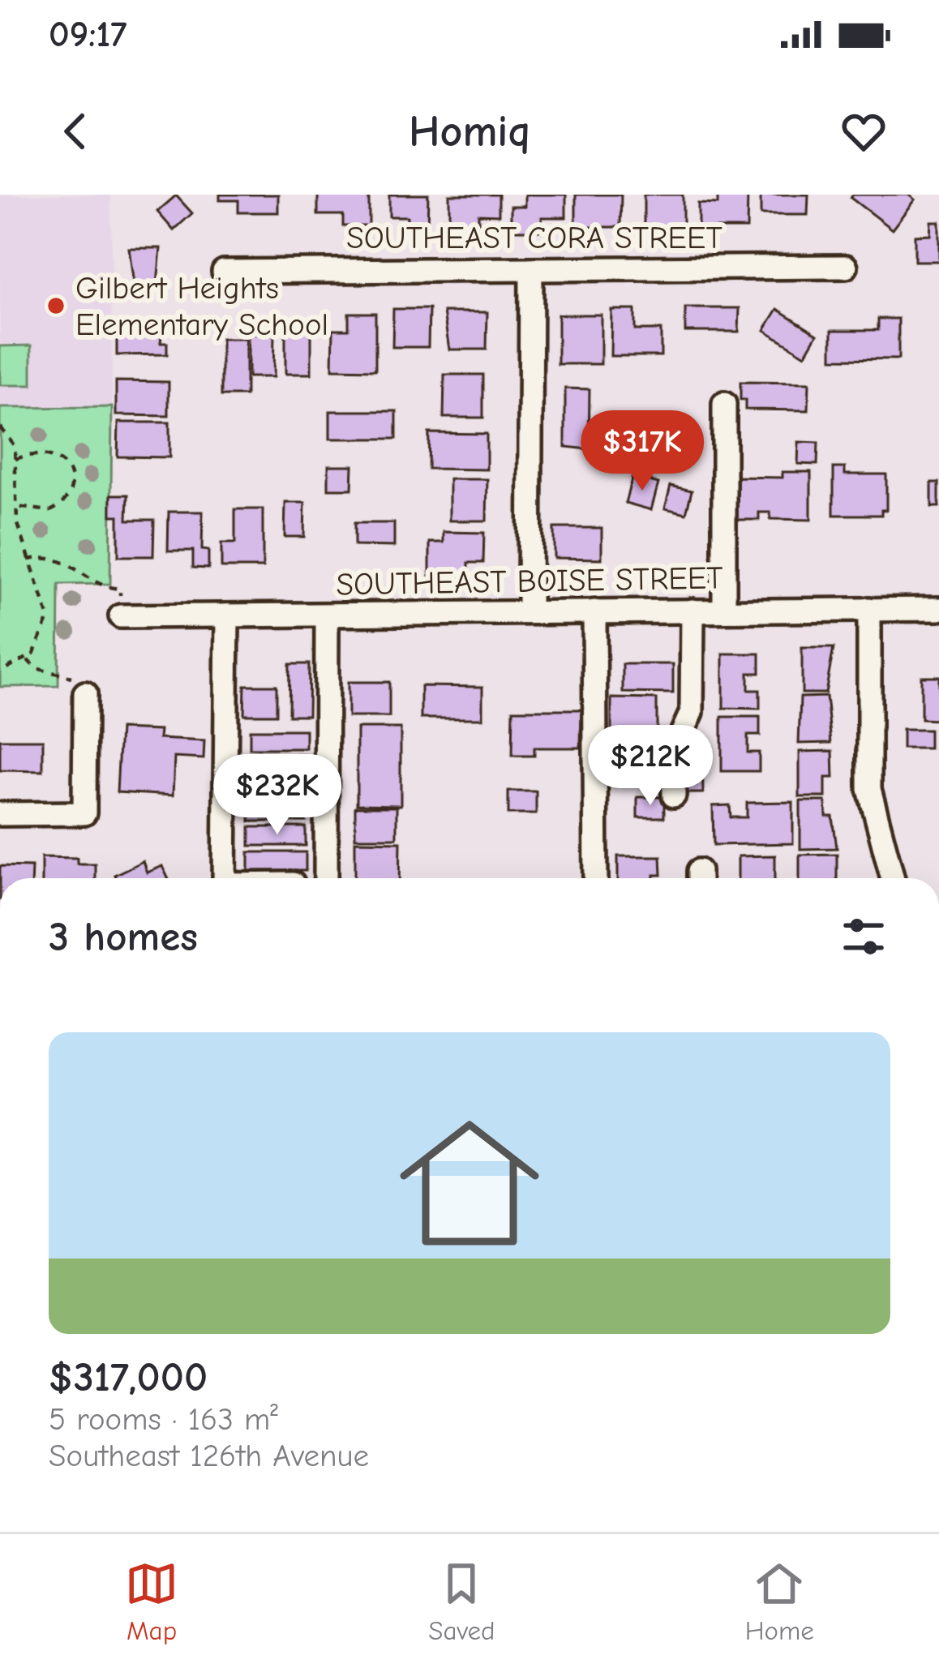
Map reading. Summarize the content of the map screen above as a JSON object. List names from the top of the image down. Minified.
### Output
{"streets":{"street":["SOUTHEAST CORA STREET","SOUTHEAST BOISE STREET"]},"places":["Gilbert Heights Elementary School"],"page":{"status":"09:17","header":"Homiq","price":["$317K","$212K","$232K"],"heading":"3 homes","list":[{"name":"$317,000","note":"5 rooms · 163 m² · Southeast 126th Avenue"}],"tabs":["Map","Saved","Home"]}}
